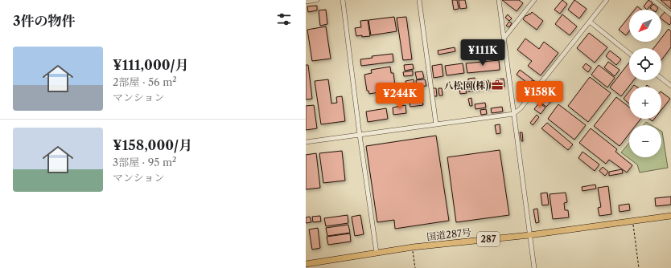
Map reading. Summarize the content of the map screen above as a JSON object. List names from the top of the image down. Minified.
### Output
{"streets":{"highway":["国道287号","287"]},"places":{"office":["八松園(株)"]},"north":"bottom left","page":{"heading":"3件の物件","map_buttons":["+","−"],"list":[{"name":"¥111,000/月","note":"2部屋 · 56 m² · マンション"},{"name":"¥158,000/月","note":"3部屋 · 95 m² · マンション"}],"price":["¥111K","¥158K","¥244K"]}}
